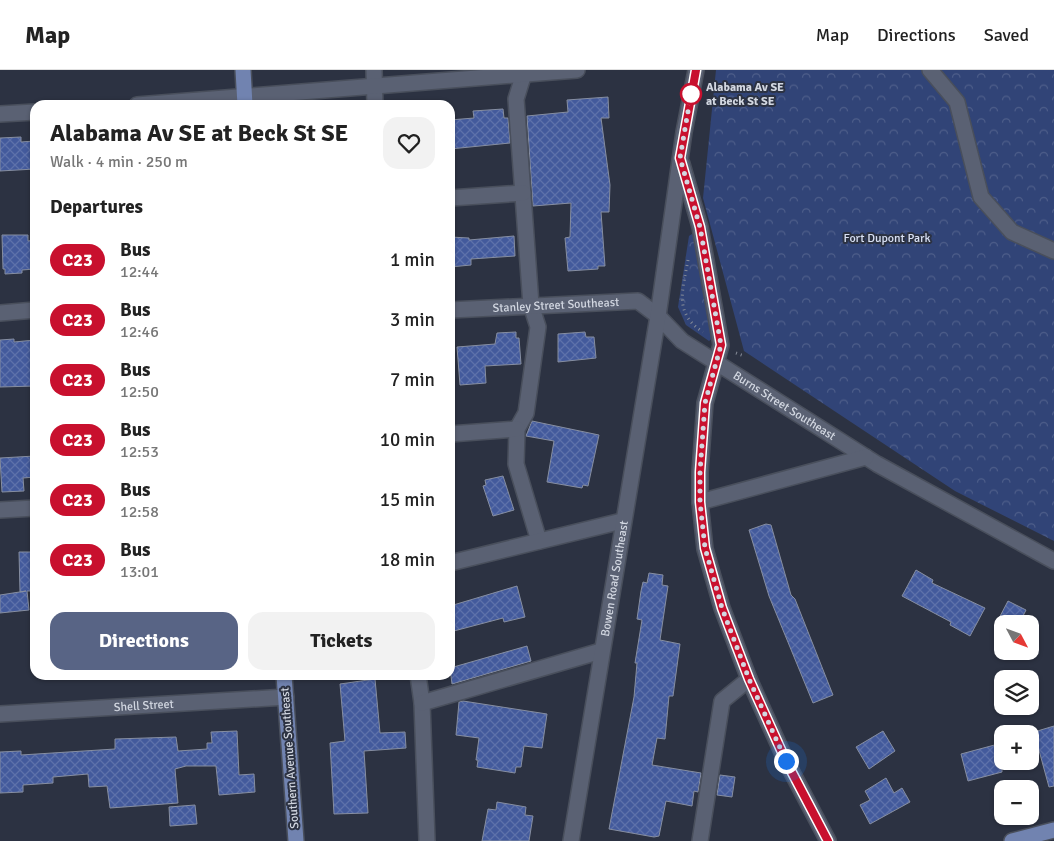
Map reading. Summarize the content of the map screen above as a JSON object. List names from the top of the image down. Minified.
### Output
{"streets":{"main road":["Southern Avenue Southeast"],"street":["Stanley Street Southeast","Burns Street Southeast","Bowen Road Southeast","Shell Street"]},"crossings":[["Stanley Street Southeast","Burns Street Southeast"],["Stanley Street Southeast","Bowen Road Southeast"],["Burns Street Southeast","Bowen Road Southeast"],["Shell Street","Southern Avenue Southeast"]],"parks":["Fort Dupont Park"],"places":["Alabama Av SE at Beck St SE"],"lines":["bus line C23"],"north":"bottom right","page":{"header":"Map","nav":["Map","Directions","Saved"],"heading":[["Alabama Av SE at Beck St SE","Walk · 4 min · 250 m"],"Departures"],"list":[{"mark":"C23","name":"Bus","note":"12:44","value":"1 min"},{"mark":"C23","name":"Bus","note":"12:46","value":"3 min"},{"mark":"C23","name":"Bus","note":"12:50","value":"7 min"},{"mark":"C23","name":"Bus","note":"12:53","value":"10 min"},{"mark":"C23","name":"Bus","note":"12:58","value":"15 min"},{"mark":"C23","name":"Bus","note":"13:01","value":"18 min"}],"buttons":["Directions","Tickets"],"map_buttons":["+","−"]}}
